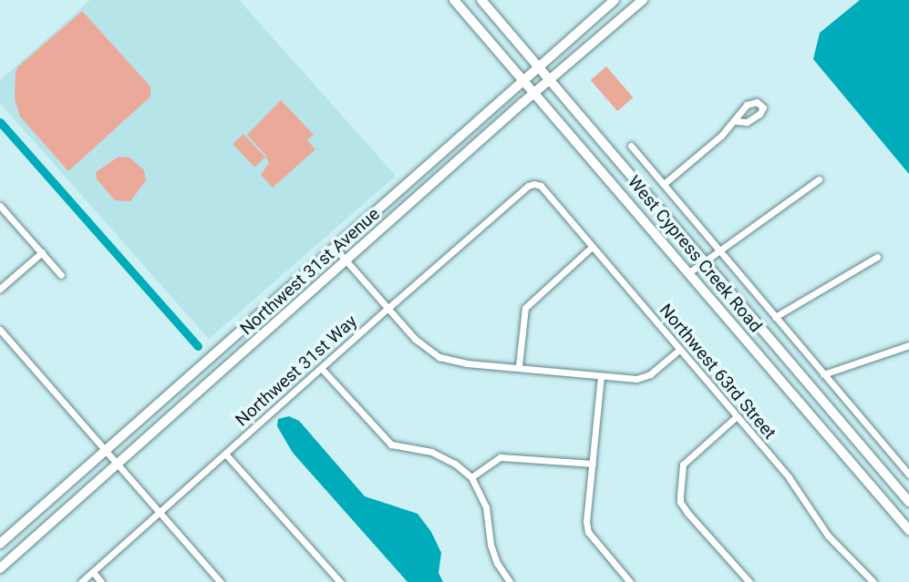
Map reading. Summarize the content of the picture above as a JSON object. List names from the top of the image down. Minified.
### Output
{"streets":{"main road":["West Cypress Creek Road","Northwest 31st Avenue"],"street":["Northwest 31st Way","Northwest 63rd Street"]},"crossings":[["West Cypress Creek Road","Northwest 31st Avenue"],["Northwest 31st Way","Northwest 63rd Street"]]}
